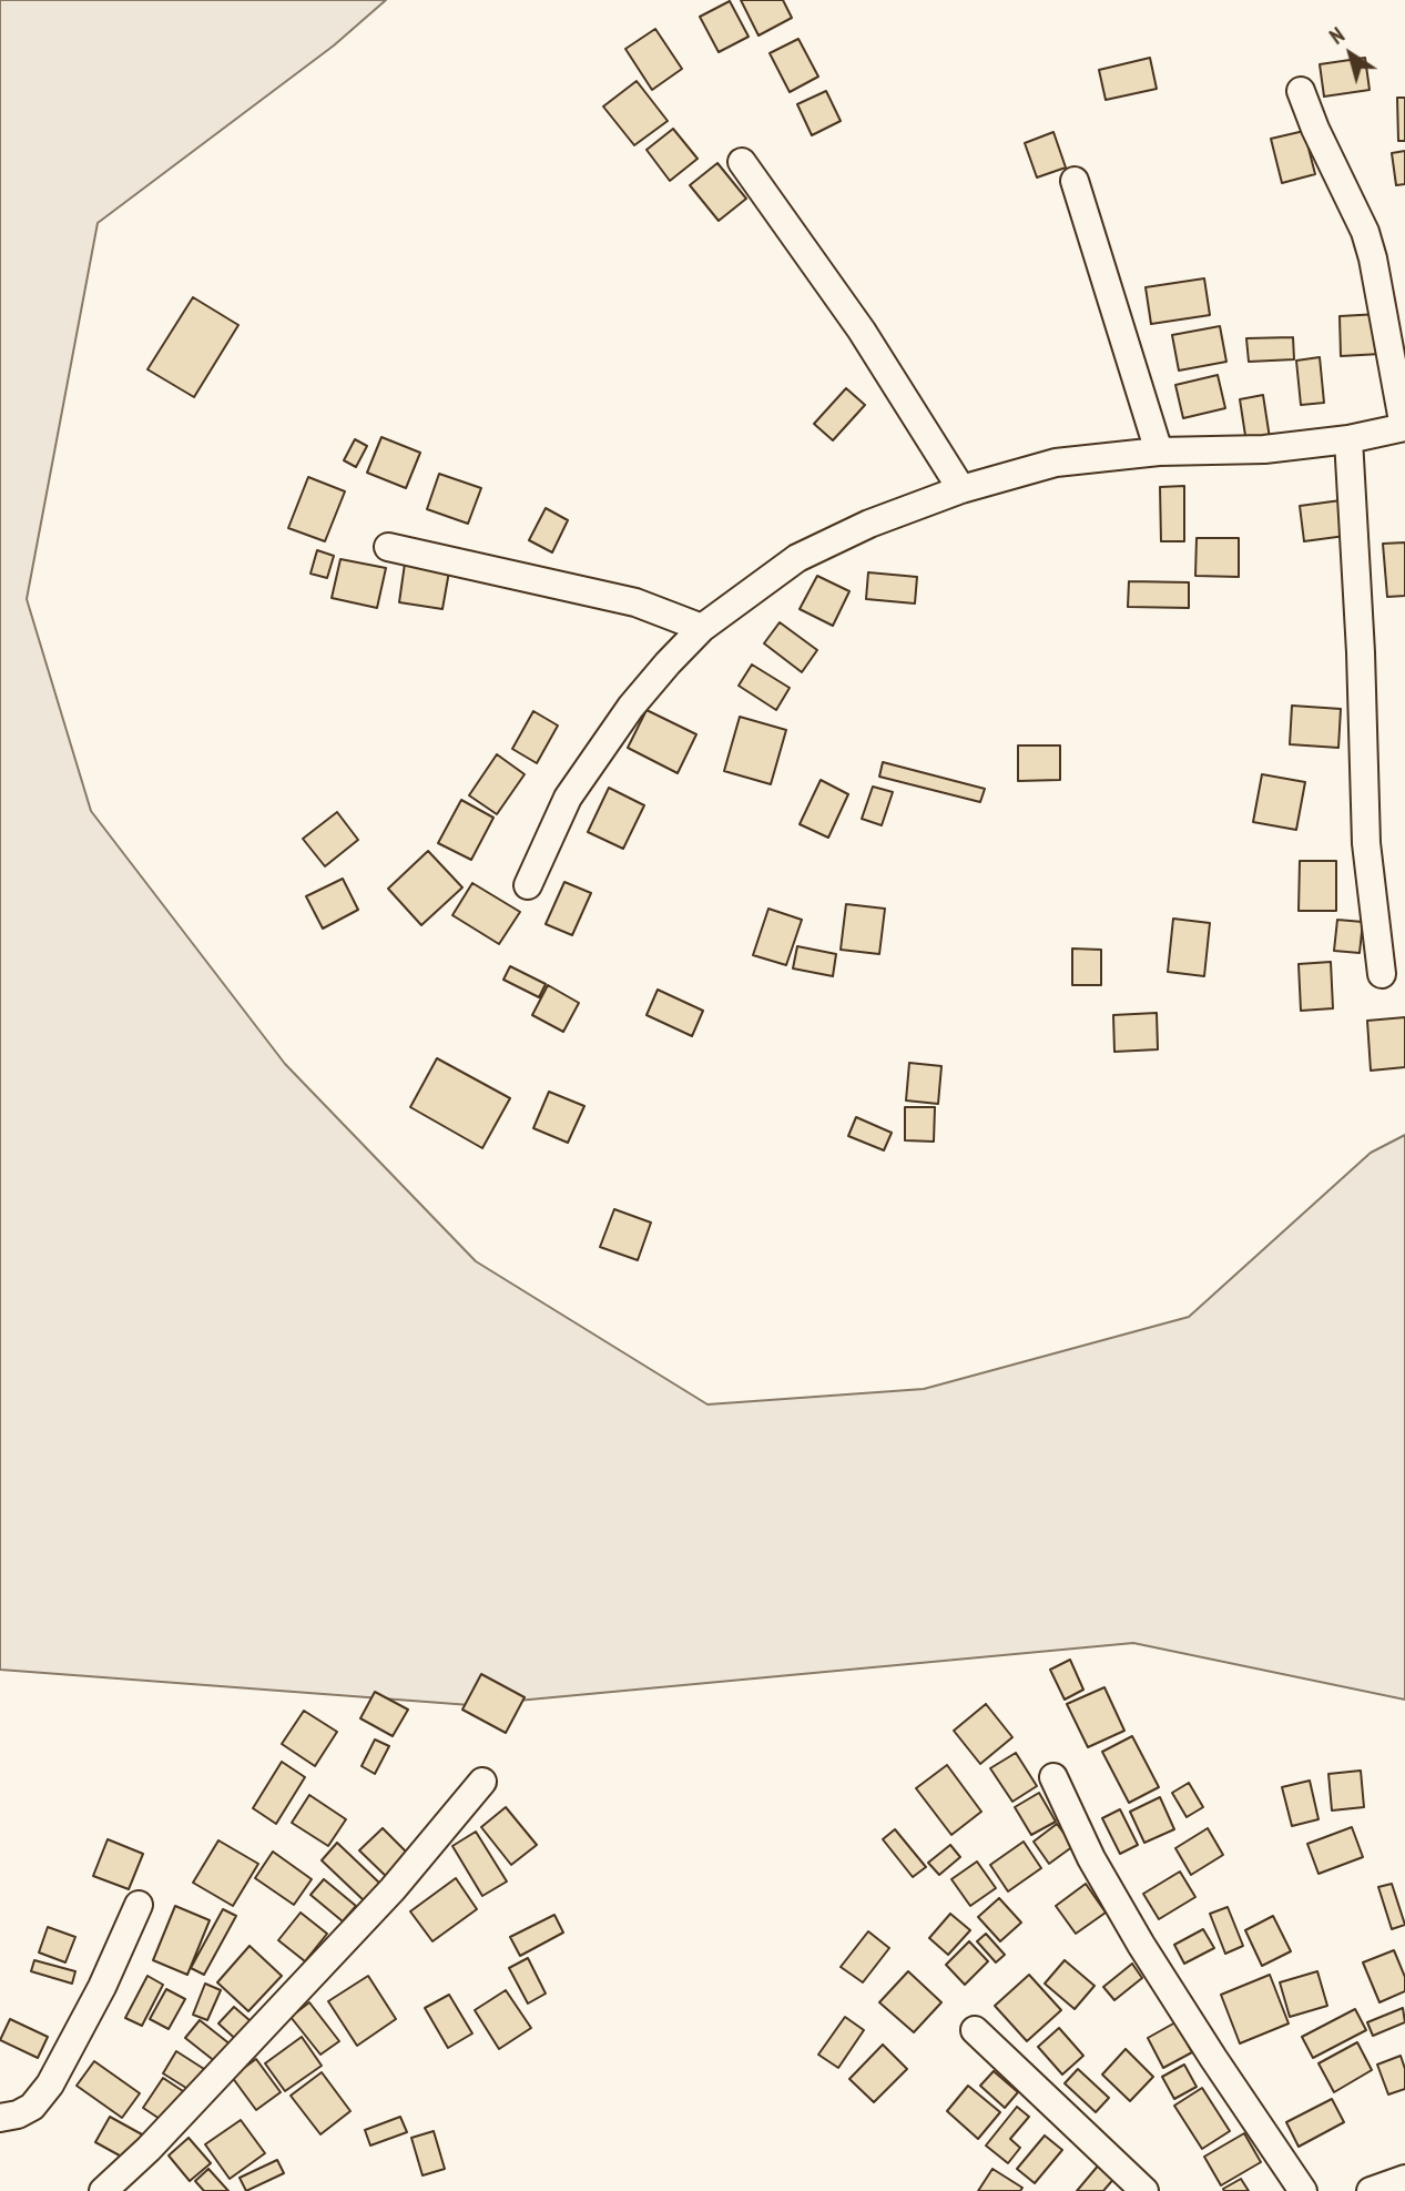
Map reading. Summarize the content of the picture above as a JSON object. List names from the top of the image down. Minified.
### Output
{"north":"top left"}
